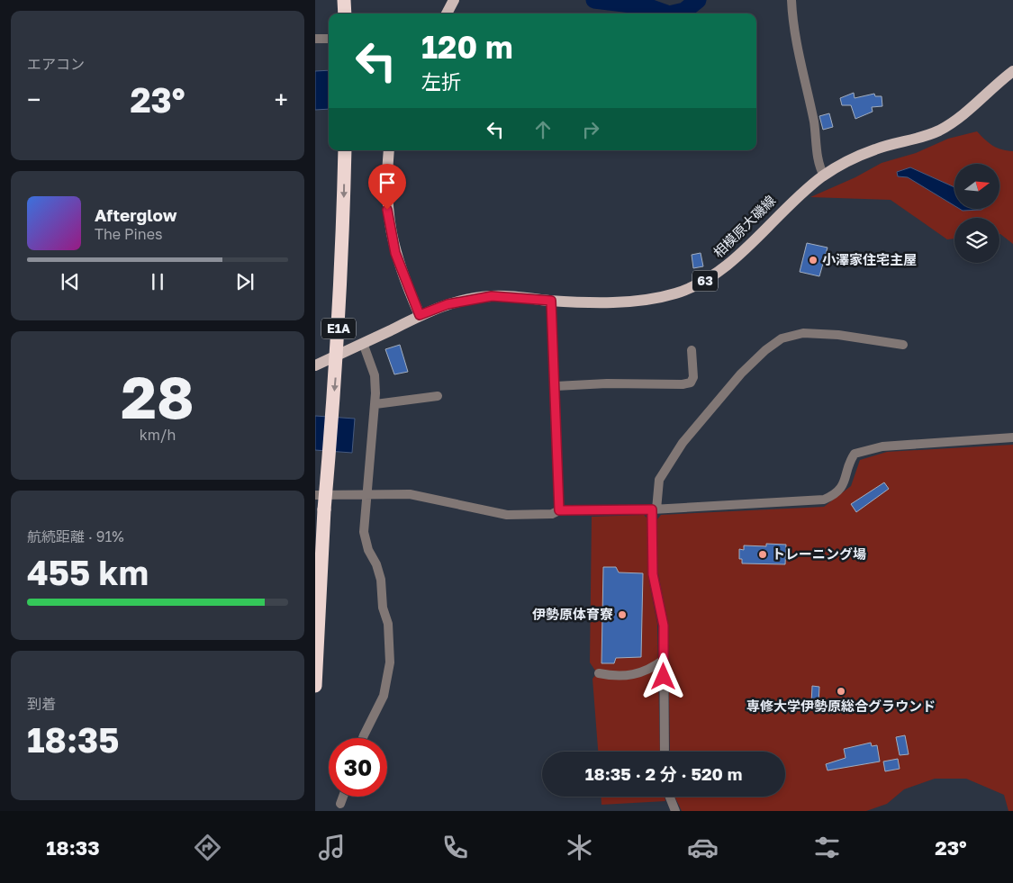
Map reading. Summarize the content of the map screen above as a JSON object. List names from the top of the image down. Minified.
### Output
{"streets":{"highway":["E1A"],"main road":["相模原大磯線","63"]},"places":["小澤家住宅主屋","トレーニング場","伊勢原体育寮","専修大学伊勢原総合グラウンド"],"north":"right","page":{"tile":["エアコン",["28","km/h"],["航続距離 · 91%","455 km"],["到着","18:35"]],"turn":["120 m","左折"],"heat":["−","23°","+"],"song":["Afterglow","The Pines"],"limit":"30","trip":"18:35 · 2 分 · 520 m","tabs":["18:33","23°"]}}
